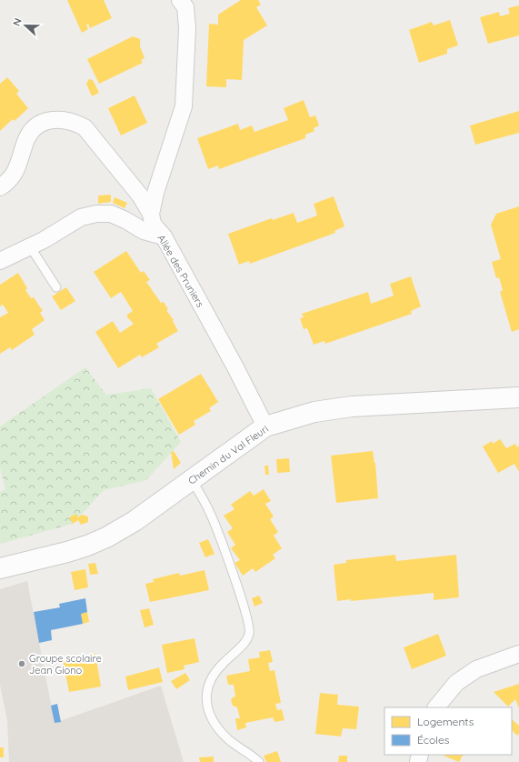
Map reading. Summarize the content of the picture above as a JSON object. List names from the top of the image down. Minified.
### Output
{"streets":{"street":["Allée des Pruniers","Chemin du Val Fleuri"]},"crossings":[["Allée des Pruniers","Chemin du Val Fleuri"]],"places":["Groupe scolaire Jean Giono"],"legend":["Logements","Écoles"],"north":"left"}
